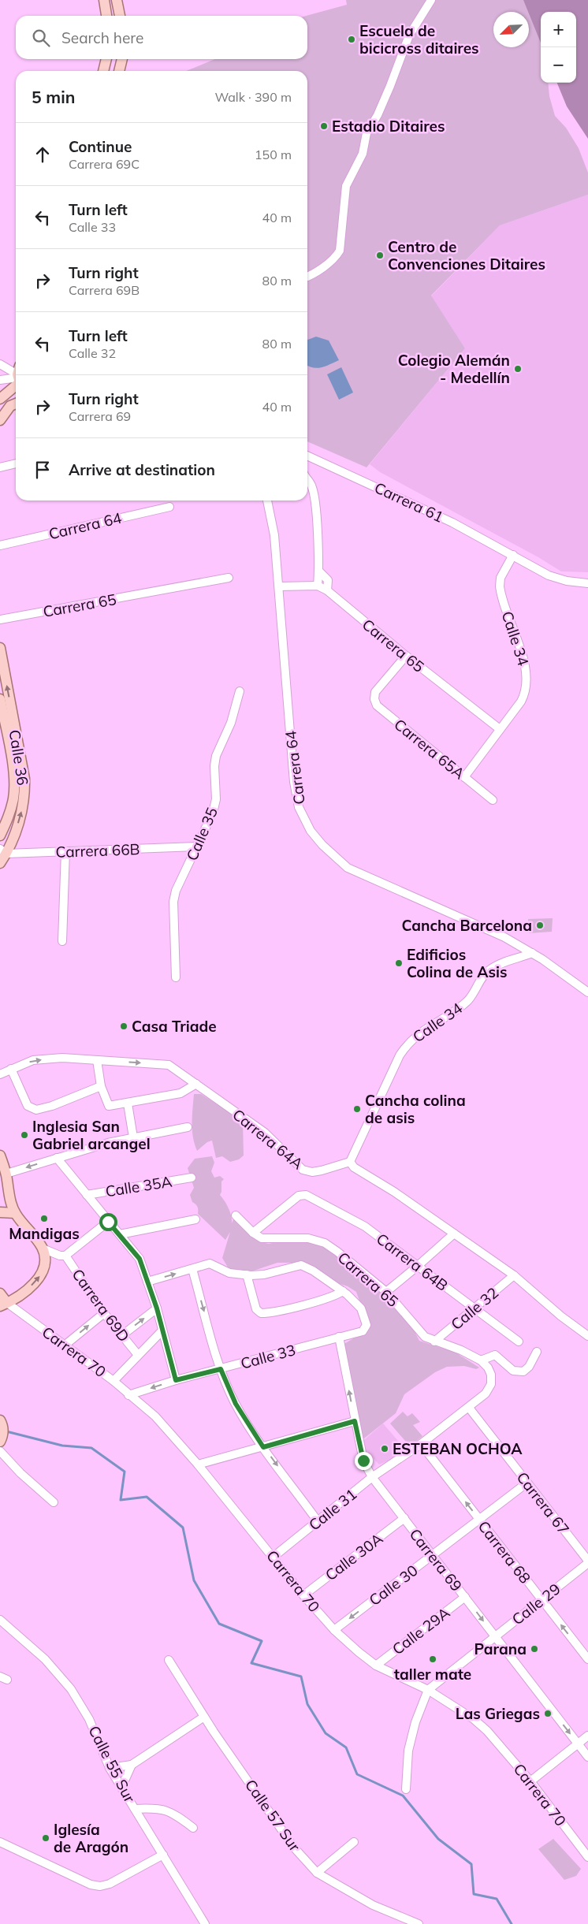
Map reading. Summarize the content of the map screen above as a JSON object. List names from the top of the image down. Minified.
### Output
{"streets":{"main road":["Calle 36"],"street":["Carrera 61","Carrera 64","Carrera 65","Calle 34","Carrera 65A","Calle 35","Carrera 66B","Carrera 64A","Calle 35A","Carrera 64B","Carrera 69D","Calle 32","Carrera 70","Calle 33","Carrera 67","Calle 31","Carrera 68","Calle 30A","Carrera 69","Calle 30","Calle 29","Calle 29A","Calle 55 Sur","Calle 57 Sur"]},"crossings":[["Carrera 61","Calle 34"],["Carrera 64","Carrera 65"],["Carrera 64","Calle 34"],["Carrera 65","Calle 34"],["Carrera 65","Carrera 65A"],["Carrera 65","Carrera 64B"],["Carrera 65","Calle 32"],["Calle 34","Carrera 65A"],["Calle 34","Carrera 64A"],["Calle 36","Carrera 66B"],["Calle 35","Carrera 66B"],["Carrera 64B","Calle 32"],["Carrera 70","Calle 33"],["Carrera 70","Calle 31"],["Carrera 70","Calle 30A"],["Carrera 70","Calle 30"],["Carrera 70","Calle 29"],["Carrera 70","Calle 29A"],["Calle 33","Carrera 69"],["Carrera 67","Calle 31"],["Carrera 67","Calle 30"],["Carrera 67","Calle 29"],["Calle 31","Carrera 68"],["Calle 31","Carrera 69"],["Carrera 68","Calle 30"],["Carrera 68","Calle 29"],["Calle 30A","Carrera 69"],["Carrera 69","Calle 30"],["Carrera 69","Calle 29"],["Carrera 69","Calle 29A"]],"one_way":["Carrera 68","Calle 30"],"places":["Escuela de bicicross ditaires","Estadio Ditaires","Centro de Convenciones Ditaires","Colegio Alemán - Medellín","Cancha Barcelona","Edificios Colina de Asis","Casa Triade","Cancha colina de asis","Inglesia San Gabriel arcangel","Mandigas","ESTEBAN OCHOA","Parana","taller mate","Las Griegas","Iglesía de Aragón"],"north":"bottom left","page":{"map_buttons":["+","−"],"search":"Search here","heading":["5 min","Walk · 390 m"],"list":[["Continue","Carrera 69C","150 m"],["Turn left","Calle 33","40 m"],["Turn right","Carrera 69B","80 m"],["Turn left","Calle 32","80 m"],["Turn right","Carrera 69","40 m"],"Arrive at destination"]}}
